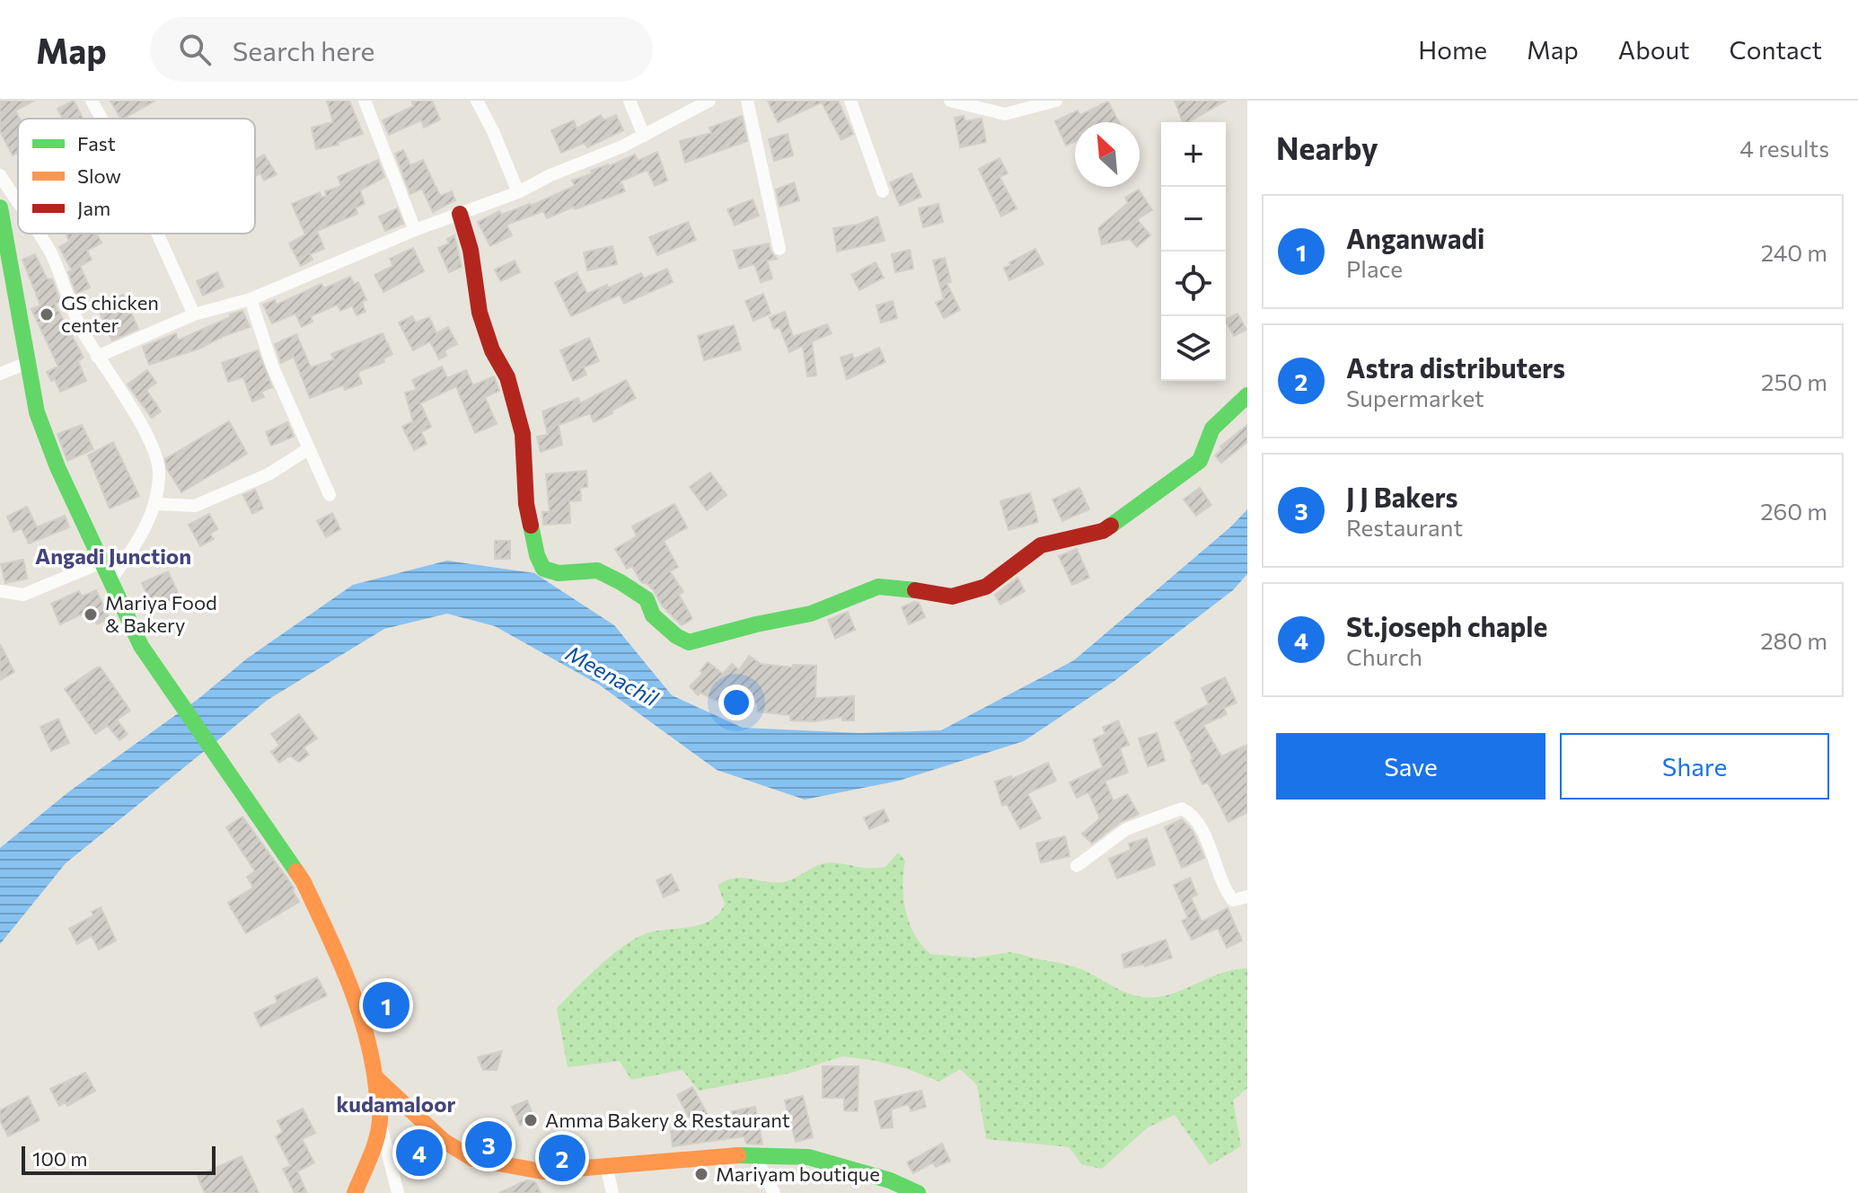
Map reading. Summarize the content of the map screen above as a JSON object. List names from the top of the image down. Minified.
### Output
{"districts":["Angadi Junction","kudamaloor"],"water":["Meenachil"],"places":["GS chicken center","Mariya Food & Bakery","Amma Bakery & Restaurant","Mariyam boutique"],"legend":["Fast","Slow","Jam"],"scale_bar":"100 m","north":"top left","page":{"header":"Map","search":"Search here","nav":["Home","Map","About","Contact"],"heading":["Nearby","4 results"],"map_buttons":["+","−"],"list":[{"mark":"1","name":"Anganwadi","note":"Place","value":"240 m"},{"mark":"2","name":"Astra distributers","note":"Supermarket","value":"250 m"},{"mark":"3","name":"J J Bakers","note":"Restaurant","value":"260 m"},{"mark":"4","name":"St.joseph chaple","note":"Church","value":"280 m"}],"buttons":["Save","Share"],"pins":["1","3","4","2"],"scale":"100 m"}}
